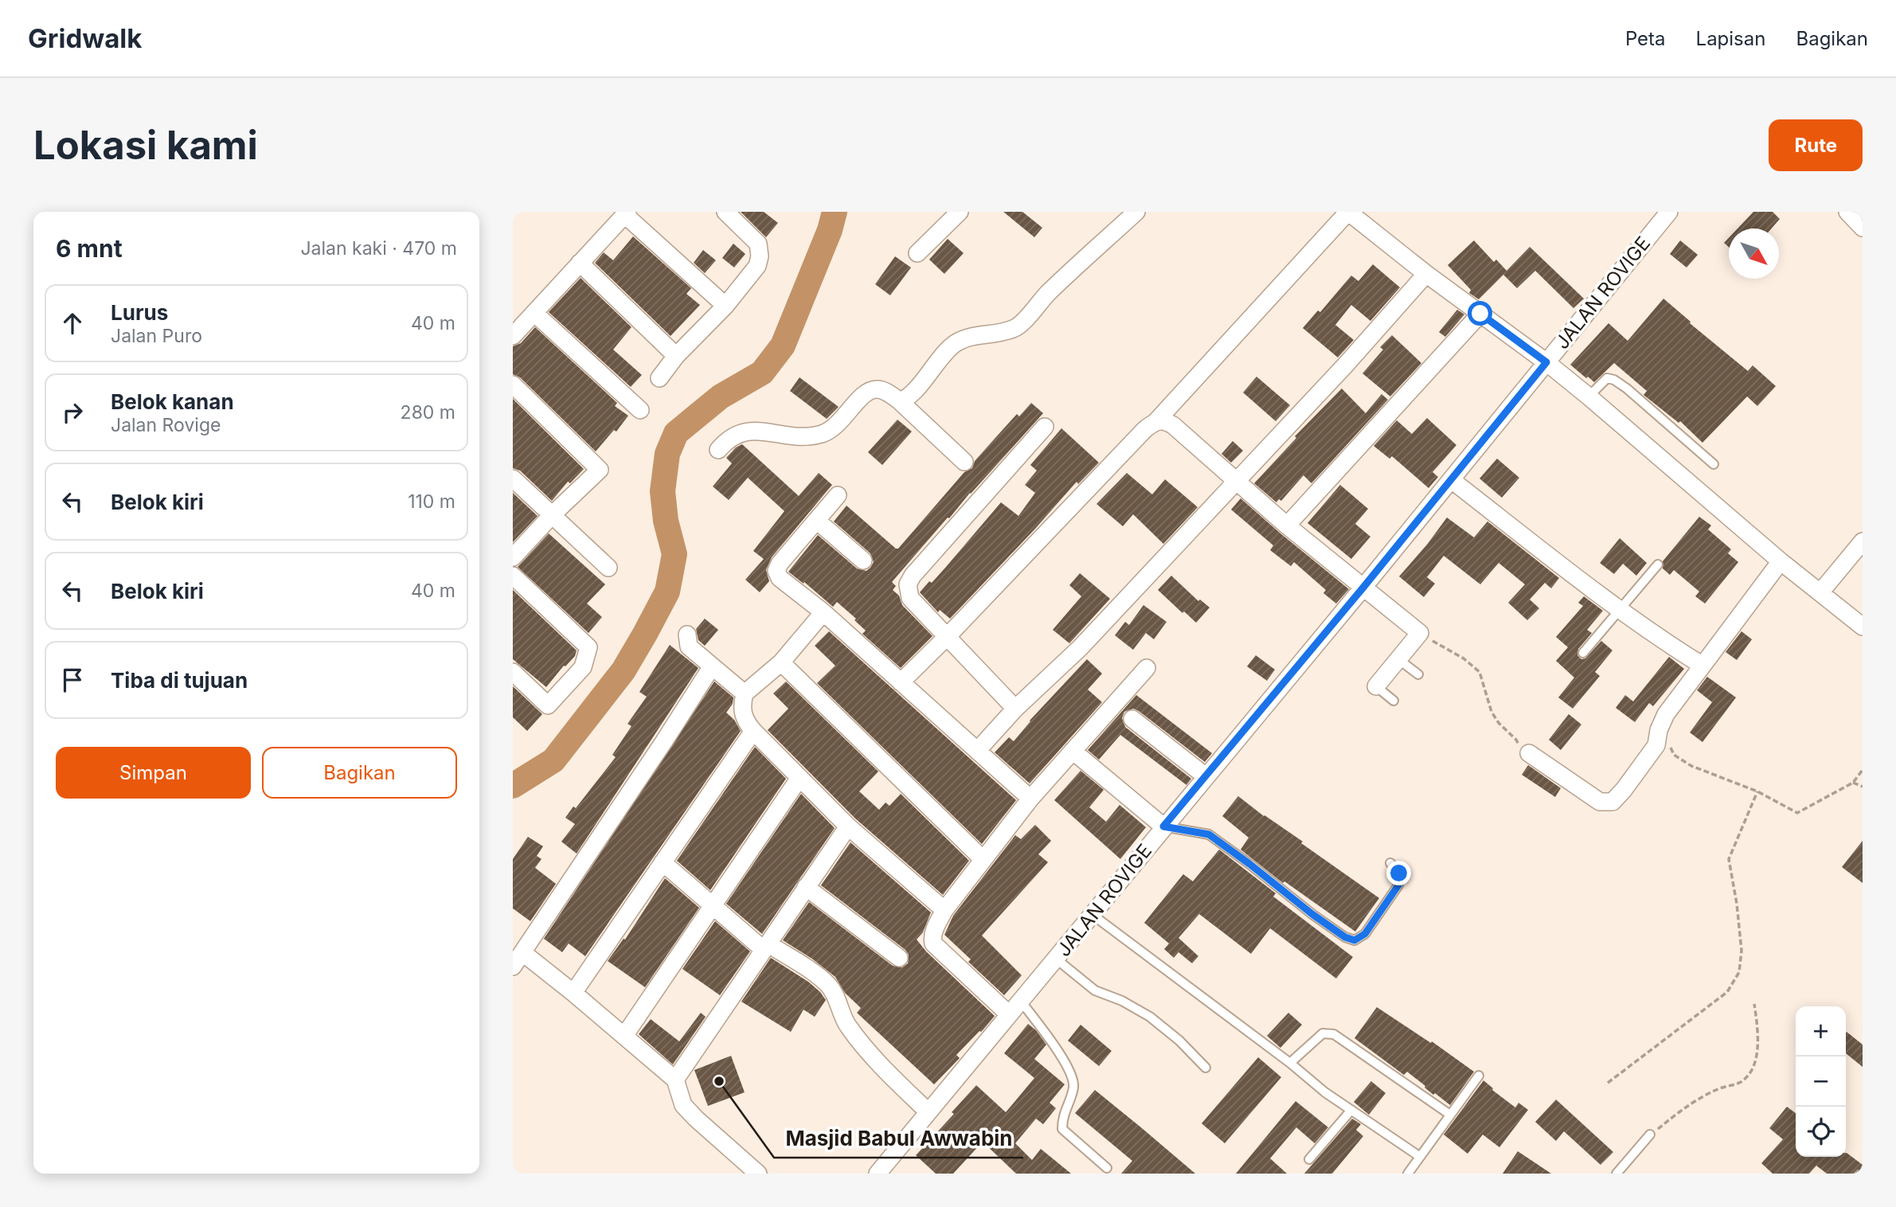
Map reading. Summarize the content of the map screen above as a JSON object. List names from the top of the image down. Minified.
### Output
{"streets":{"street":["JALAN ROVIGE"]},"places":["Masjid Babul Awwabin"],"north":"bottom right","page":{"header":"Gridwalk","nav":["Peta","Lapisan","Bagikan"],"buttons":["Rute",["Simpan","Bagikan"]],"title":"Lokasi kami","heading":["6 mnt","Jalan kaki · 470 m"],"list":[["Lurus","Jalan Puro","40 m"],["Belok kanan","Jalan Rovige","280 m"],["Belok kiri","110 m"],["Belok kiri","40 m"],"Tiba di tujuan"],"map_buttons":["+","−"]}}
